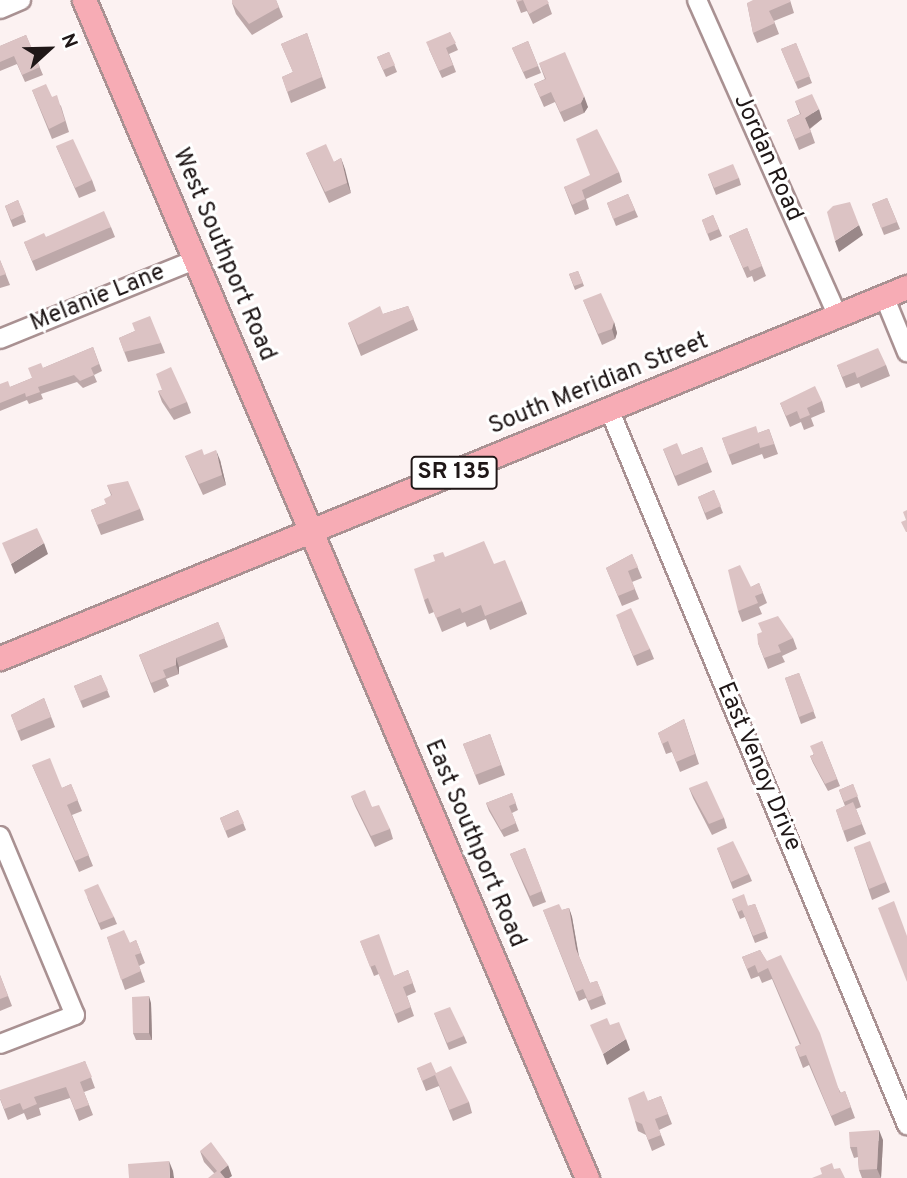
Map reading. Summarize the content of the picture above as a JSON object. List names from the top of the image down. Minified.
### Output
{"streets":{"main road":["West Southport Road","South Meridian Street","SR 135","East Southport Road"],"street":["Jordan Road","Melanie Lane","East Venoy Drive"]},"crossings":[["Jordan Road","South Meridian Street"],["West Southport Road","Melanie Lane"],["West Southport Road","South Meridian Street"],["West Southport Road","East Southport Road"],["South Meridian Street","East Venoy Drive"],["South Meridian Street","East Southport Road"]],"north":"right"}
